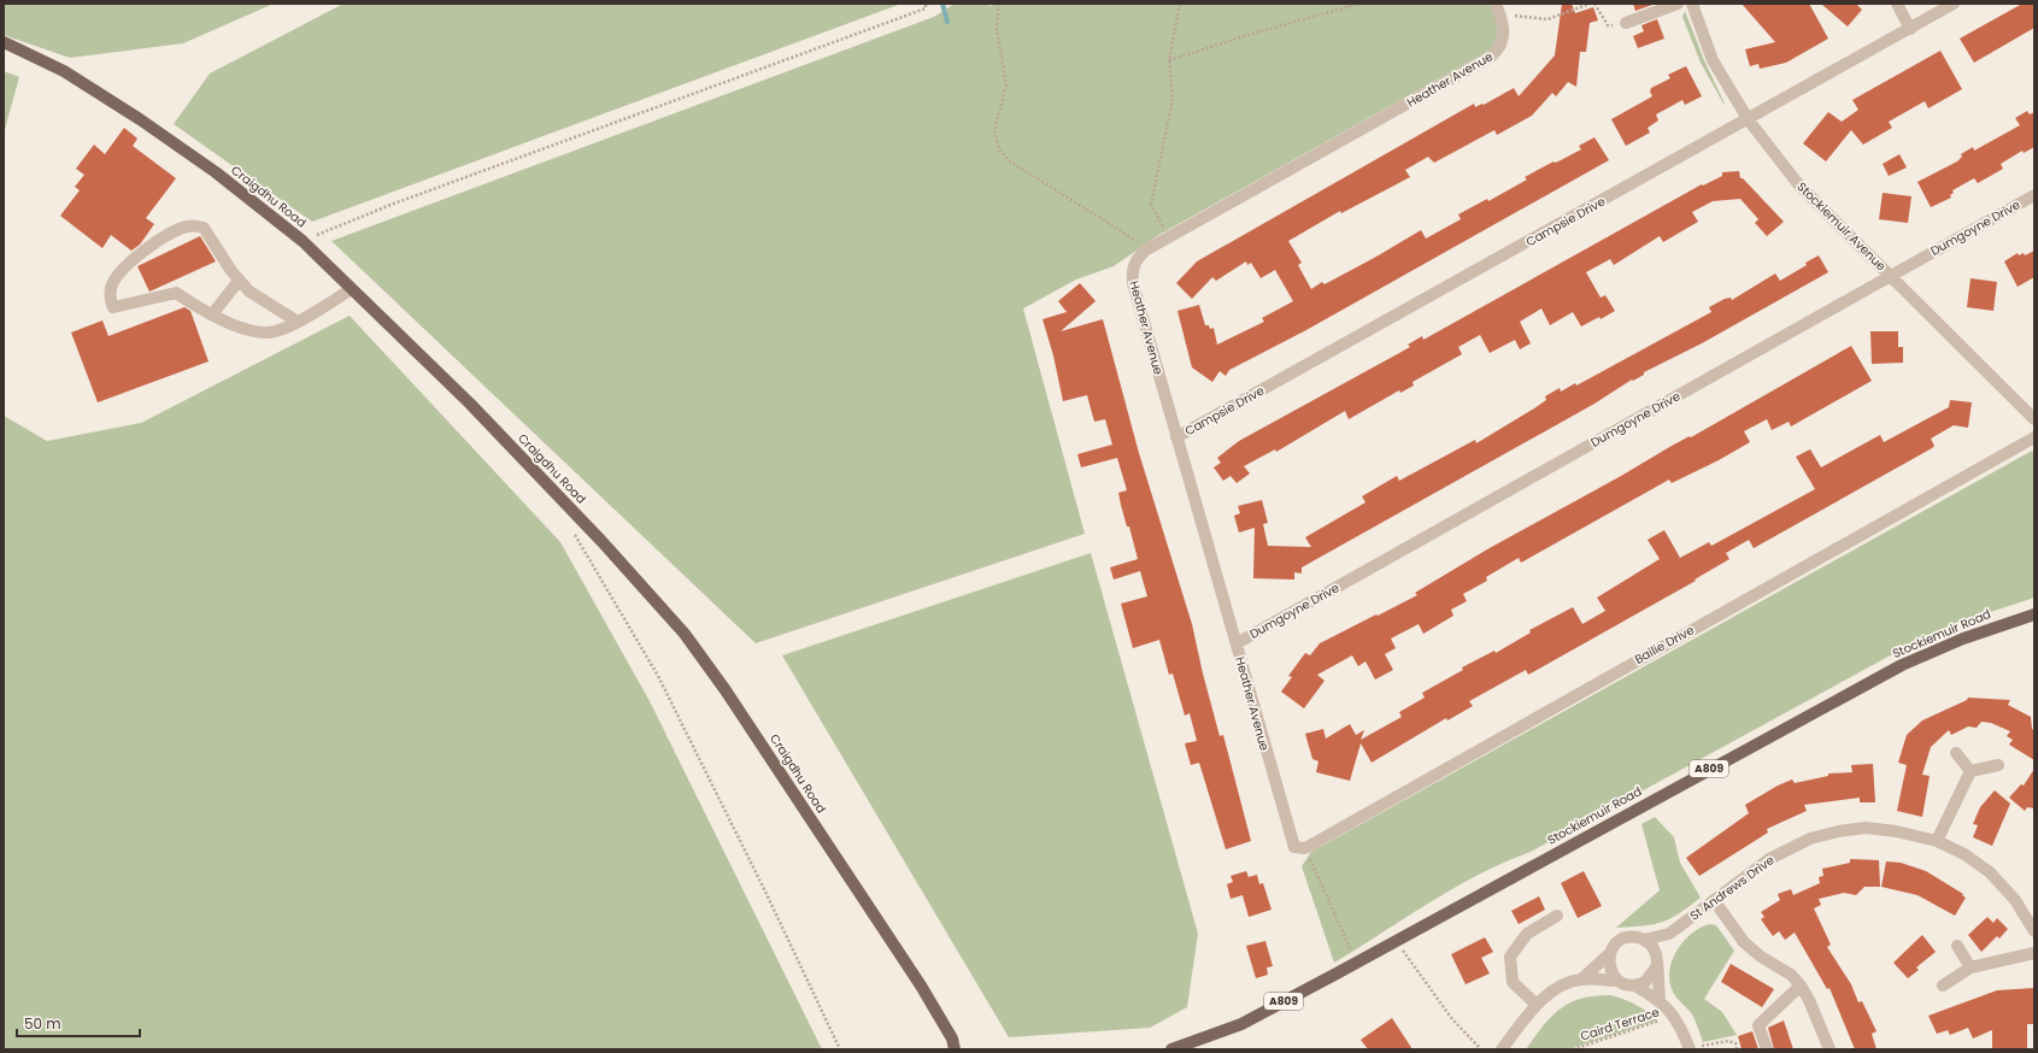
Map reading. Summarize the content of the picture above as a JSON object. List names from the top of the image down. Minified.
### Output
{"streets":{"main road":["Craigdhu Road","Stockiemuir Road","A809"],"street":["Heather Avenue","Campsie Drive","Stockiemuir Avenue","Dumgoyne Drive","Bailie Drive","St Andrews Drive"],"path":["Caird Terrace"]},"crossings":[["Heather Avenue","Campsie Drive"],["Heather Avenue","Dumgoyne Drive"],["Heather Avenue","Bailie Drive"],["Campsie Drive","Stockiemuir Avenue"],["Stockiemuir Avenue","Dumgoyne Drive"]],"scale_bar":"50 m"}
